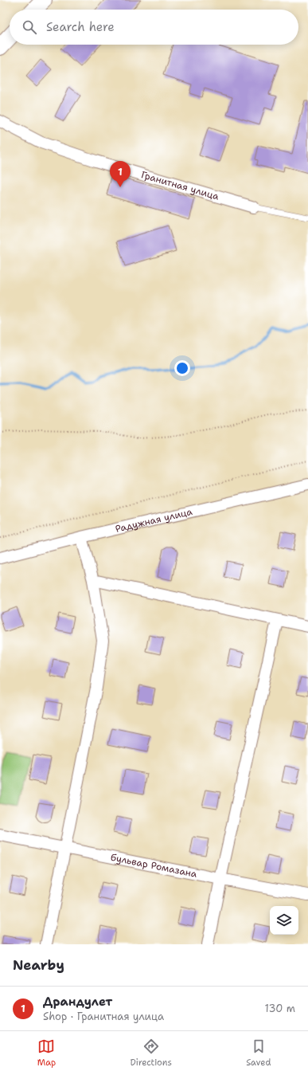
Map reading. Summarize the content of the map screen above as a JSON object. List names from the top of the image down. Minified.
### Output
{"streets":{"street":["Гранитная улица","Радужная улица","бульвар Ромазана"]},"page":{"search":"Search here","pins":"1","heading":"Nearby","list":[{"mark":"1","name":"Драндулет","note":"Shop · Гранитная улица","value":"130 m"}],"nav":["Map","Directions","Saved"]}}
